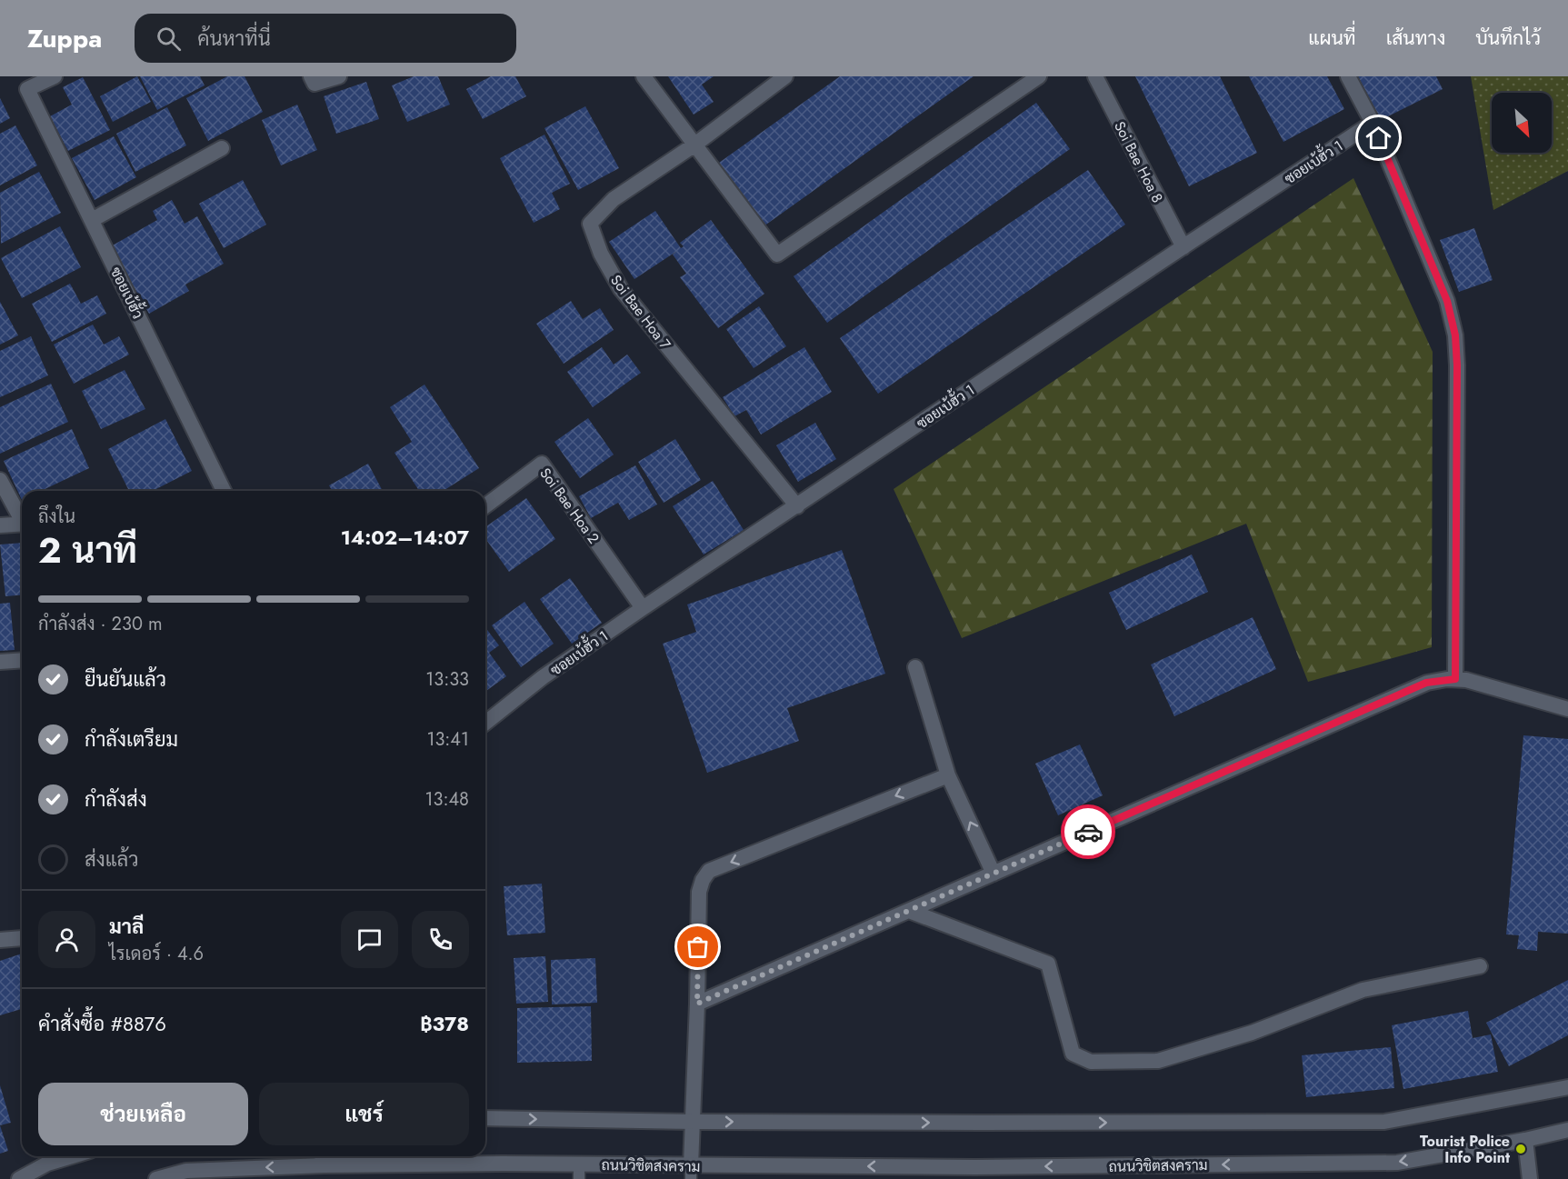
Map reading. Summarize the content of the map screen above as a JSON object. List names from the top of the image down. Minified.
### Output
{"streets":{"street":["Soi Bae Hoa 8","ซอยเบ้ฮั้ว 1","ซอยเบ้ฮั้ว","Soi Bae Hoa 7","Soi Bae Hoa 2","ถนนวิชิตสงคราม"]},"crossings":[["Soi Bae Hoa 8","ซอยเบ้ฮั้ว 1"],["ซอยเบ้ฮั้ว 1","Soi Bae Hoa 7"],["ซอยเบ้ฮั้ว 1","Soi Bae Hoa 2"]],"places":["Tourist Police Info Point"],"north":"bottom right","page":{"header":"Zuppa","search":"ค้นหาที่นี่","nav":["แผนที่","เส้นทาง","บันทึกไว้"],"heading":["2 นาที","ถึงใน","14:02–14:07"],"panel":["มาลี","ไรเดอร์ · 4.6","คำสั่งซื้อ #8876","฿378"],"bar":"กำลังส่ง · 230 m","list":[["ยืนยันแล้ว","13:33"],["กำลังเตรียม","13:41"],["กำลังส่ง","13:48"],"ส่งแล้ว"],"buttons":["ช่วยเหลือ","แชร์"]}}
